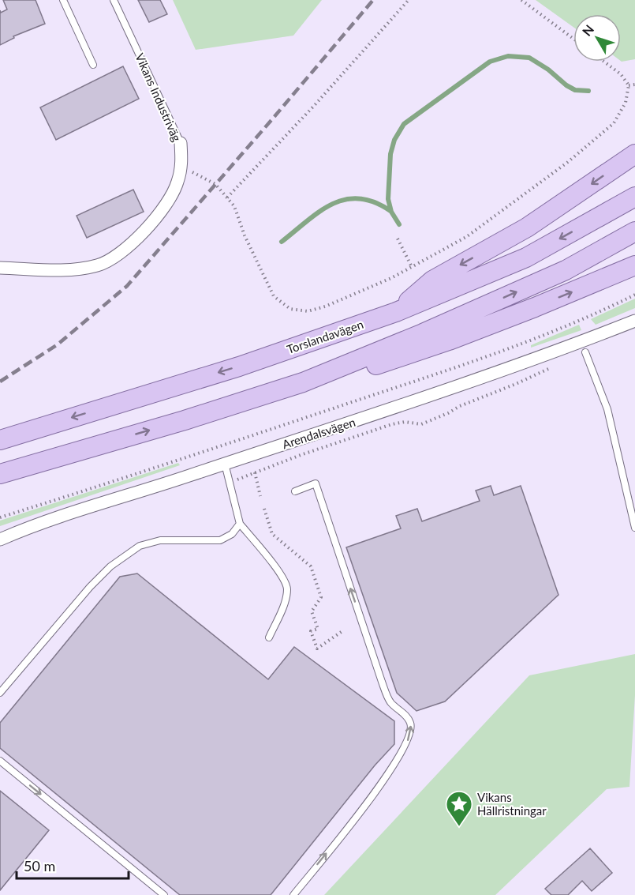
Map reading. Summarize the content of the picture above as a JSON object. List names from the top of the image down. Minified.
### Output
{"streets":{"main road":["Torslandavägen"],"street":["Vikans Industriväg","Arendalsvägen"]},"places":{"place":["Vikans Hällristningar"]},"scale_bar":"50 m","north":"top left"}
